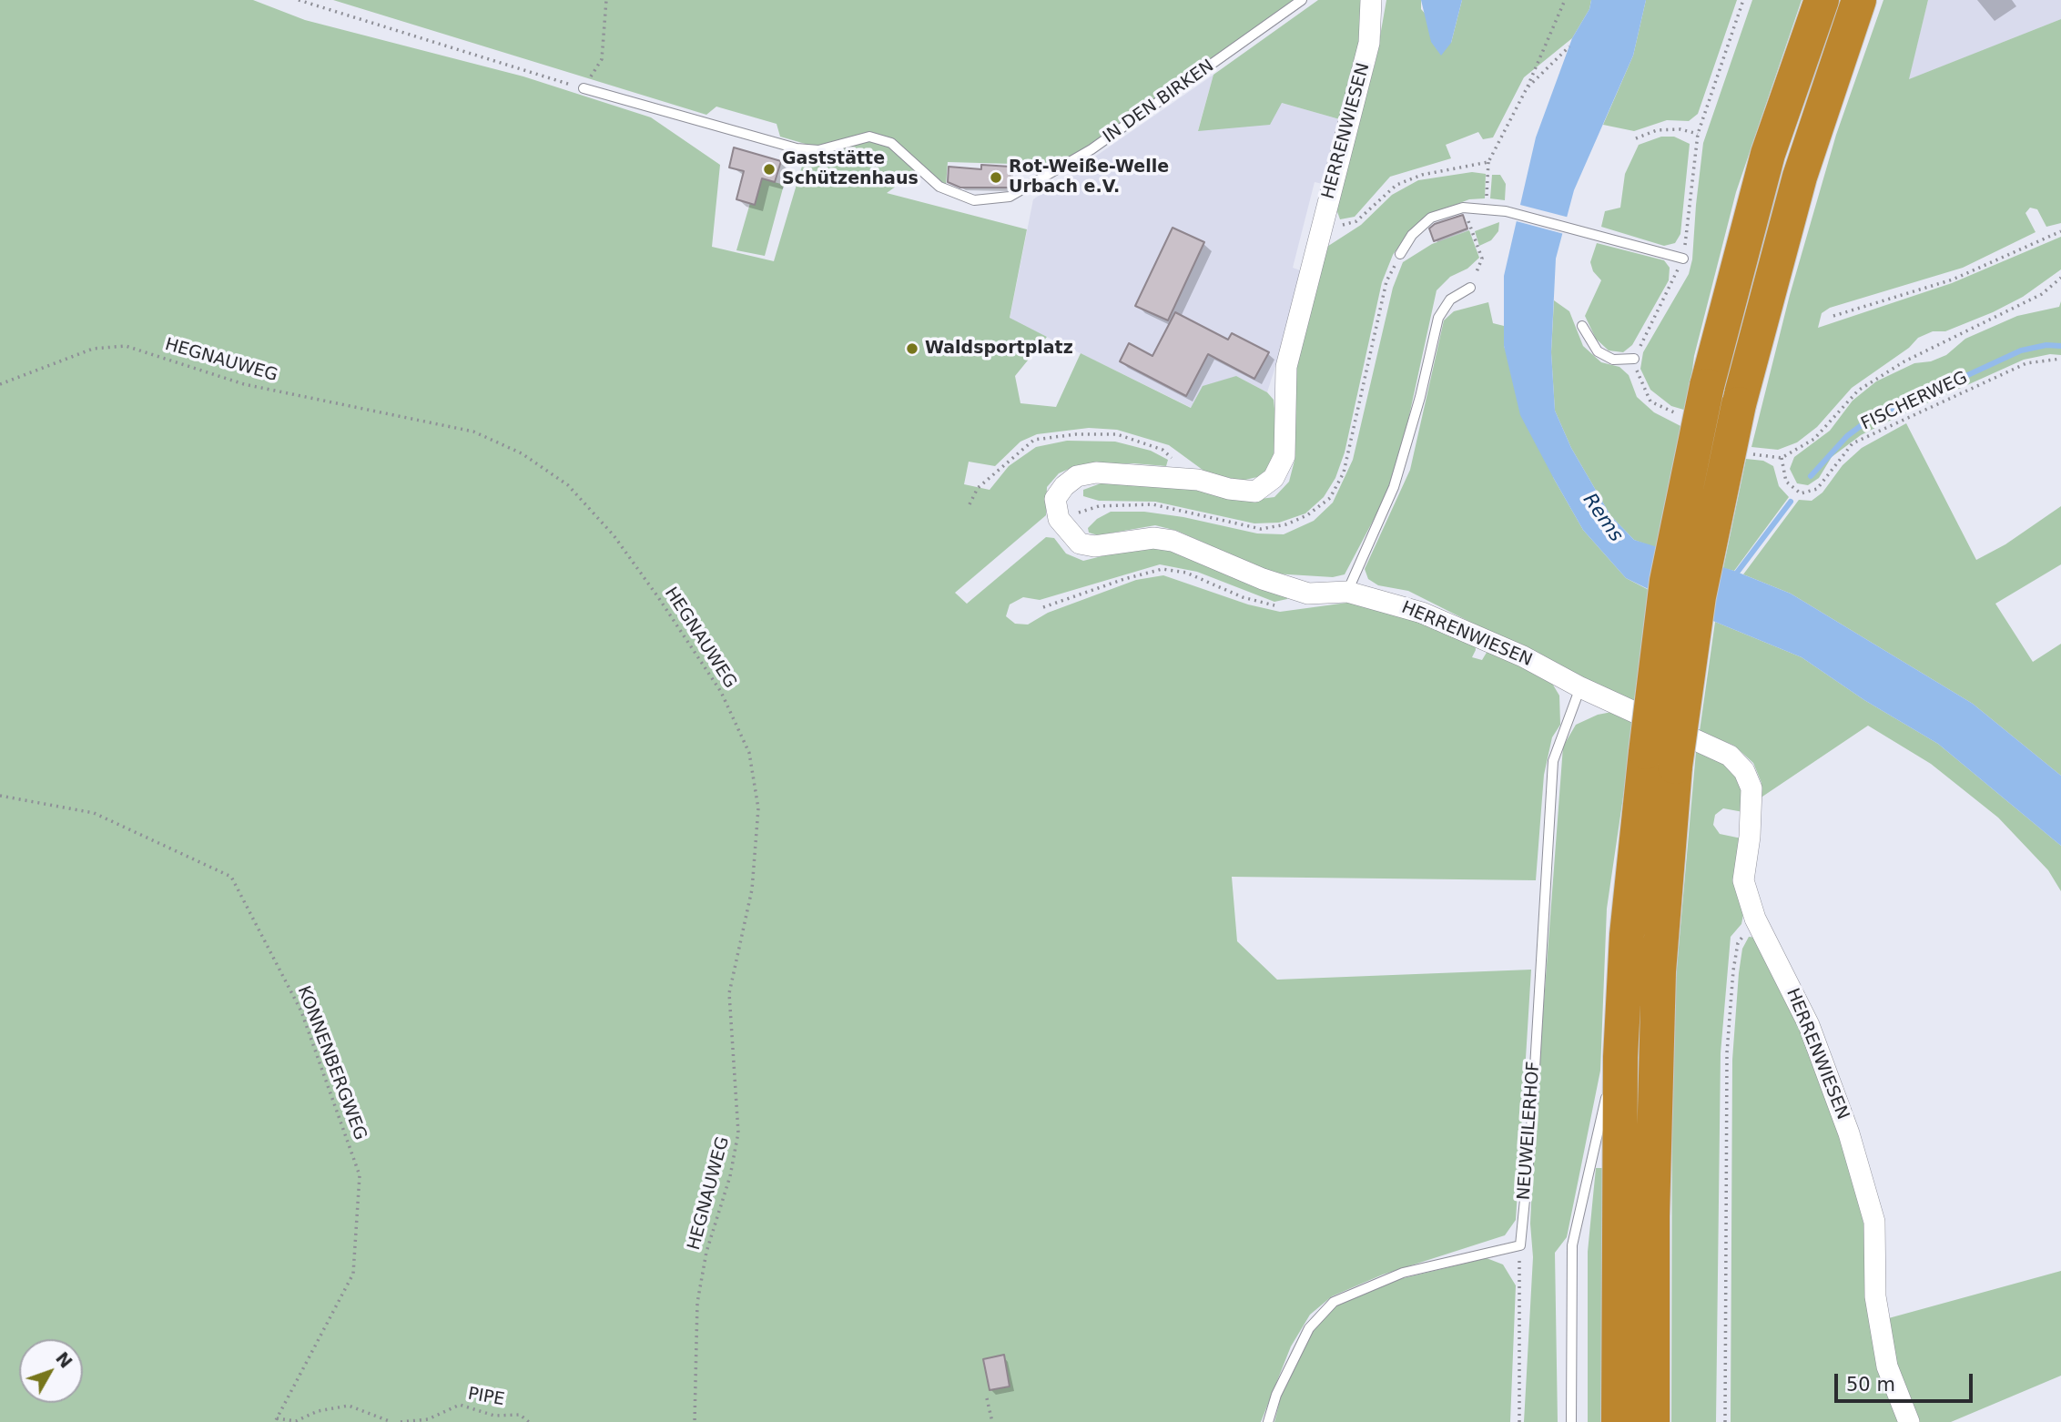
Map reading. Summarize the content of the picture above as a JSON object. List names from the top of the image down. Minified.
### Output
{"streets":{"street":["HERRENWIESEN"],"lane":["IN DEN BIRKEN","NEUWEILERHOF"],"path":["HEGNAUWEG","FISCHERWEG","KONNENBERGWEG","PIPE"]},"crossings":[["HERRENWIESEN","NEUWEILERHOF"]],"water":["Rems"],"places":["Gaststätte Schützenhaus","Rot-Weiße-Welle Urbach e.V.","Waldsportplatz"],"scale_bar":"50 m","north":"top right"}
